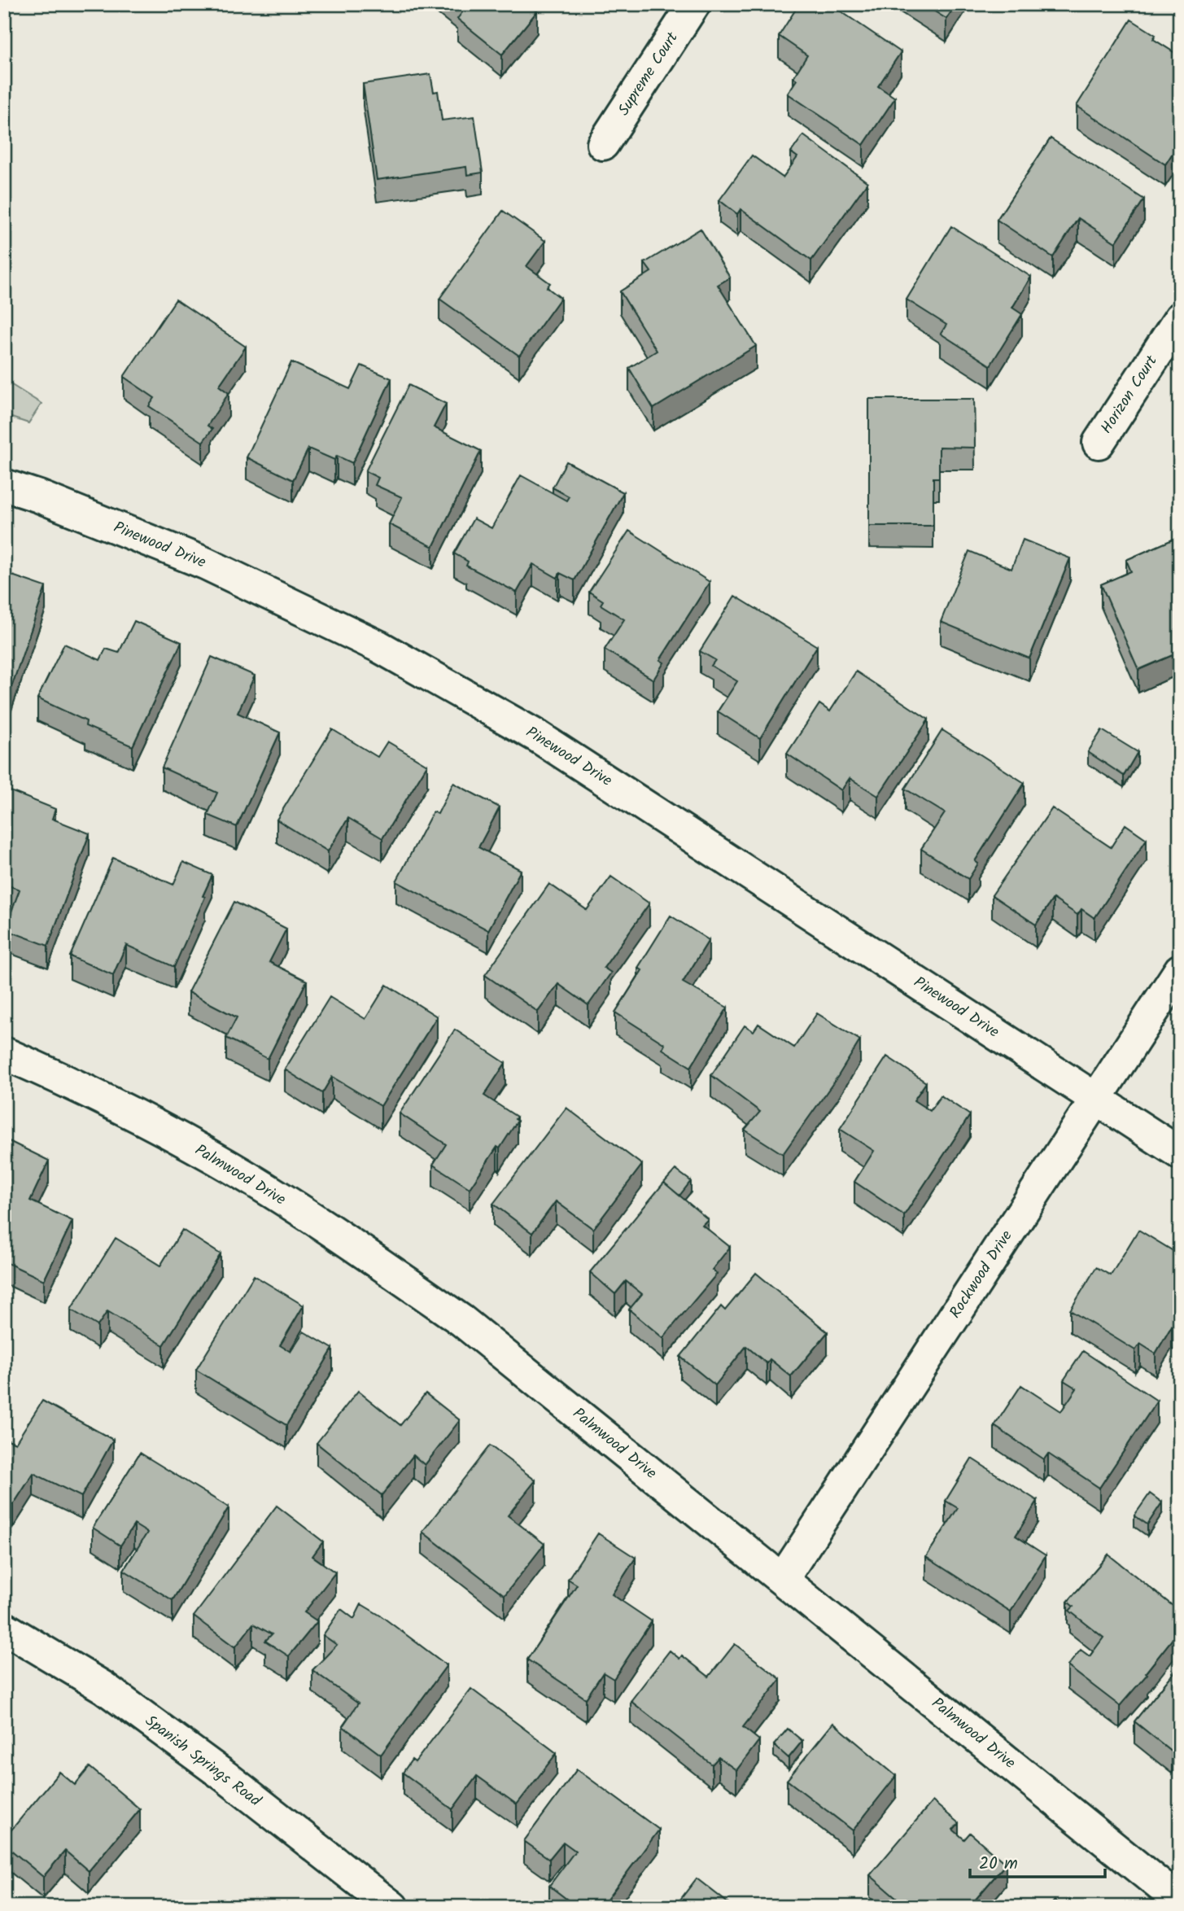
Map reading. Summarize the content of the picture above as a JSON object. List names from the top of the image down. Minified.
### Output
{"streets":{"street":["Supreme Court","Horizon Court","Pinewood Drive","Palmwood Drive","Rockwood Drive","Spanish Springs Road"]},"crossings":[["Pinewood Drive","Rockwood Drive"],["Palmwood Drive","Rockwood Drive"]],"scale_bar":"20 m"}
